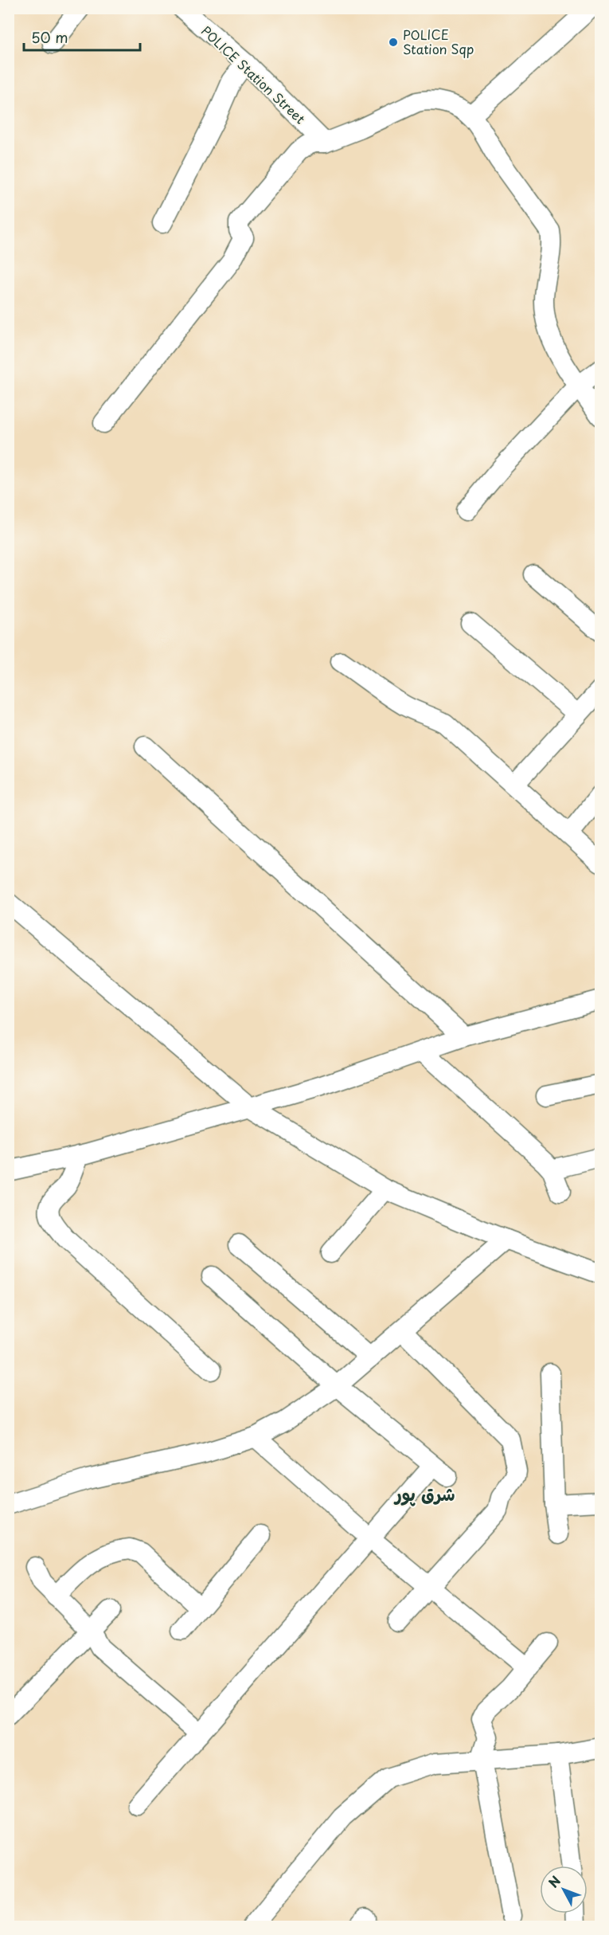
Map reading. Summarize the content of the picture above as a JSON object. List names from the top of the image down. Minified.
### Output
{"streets":{"street":["POLICE Station Street"]},"districts":["شرق پور"],"places":["POLICE Station Sqp"],"scale_bar":"50 m","north":"top left"}
